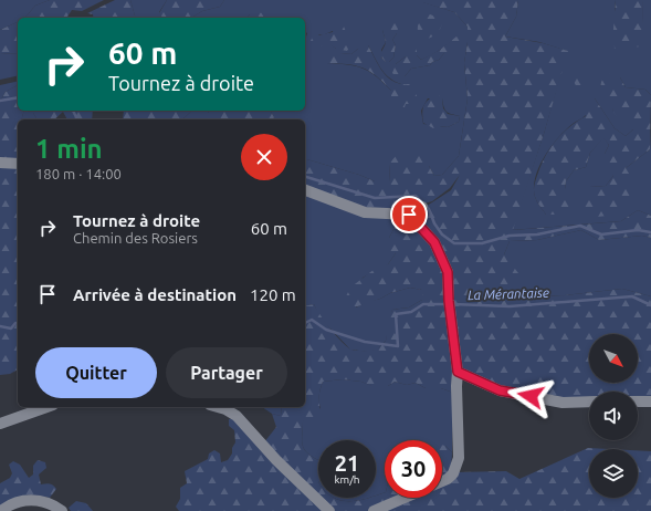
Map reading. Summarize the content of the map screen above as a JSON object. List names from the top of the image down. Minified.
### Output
{"water":["La Mérantaise"],"north":"bottom right","page":{"turn":["60 m","Tournez à droite"],"heading":["1 min","180 m · 14:00"],"list":[{"name":"Tournez à droite","note":"Chemin des Rosiers","value":"60 m"},{"name":"Arrivée à destination","value":"120 m"}],"buttons":["Quitter","Partager"],"speed":"21 km/h","limit":"30"}}
